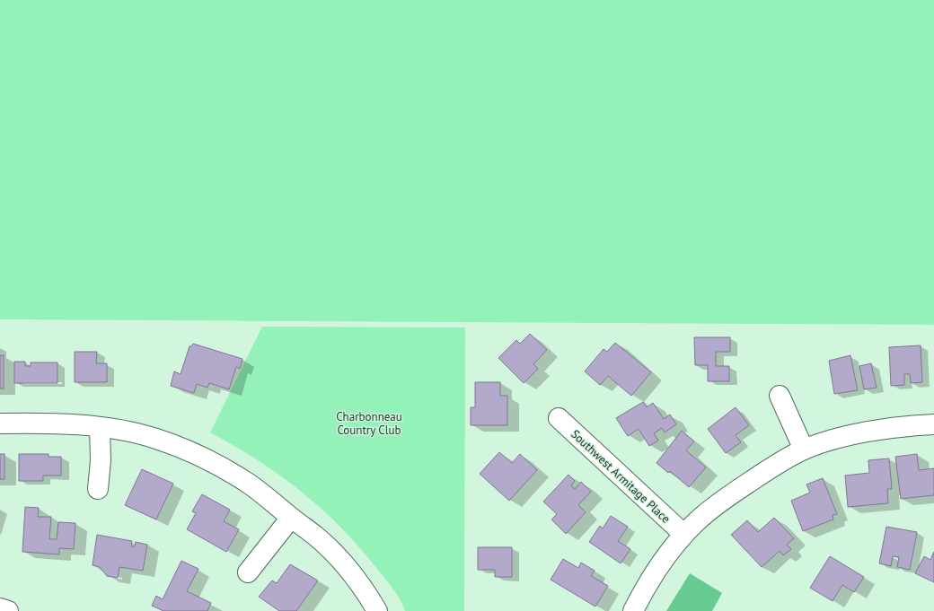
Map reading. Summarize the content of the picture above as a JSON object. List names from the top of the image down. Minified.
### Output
{"streets":{"street":["Southwest Armitage Place"]},"parks":["Charbonneau Country Club"]}
